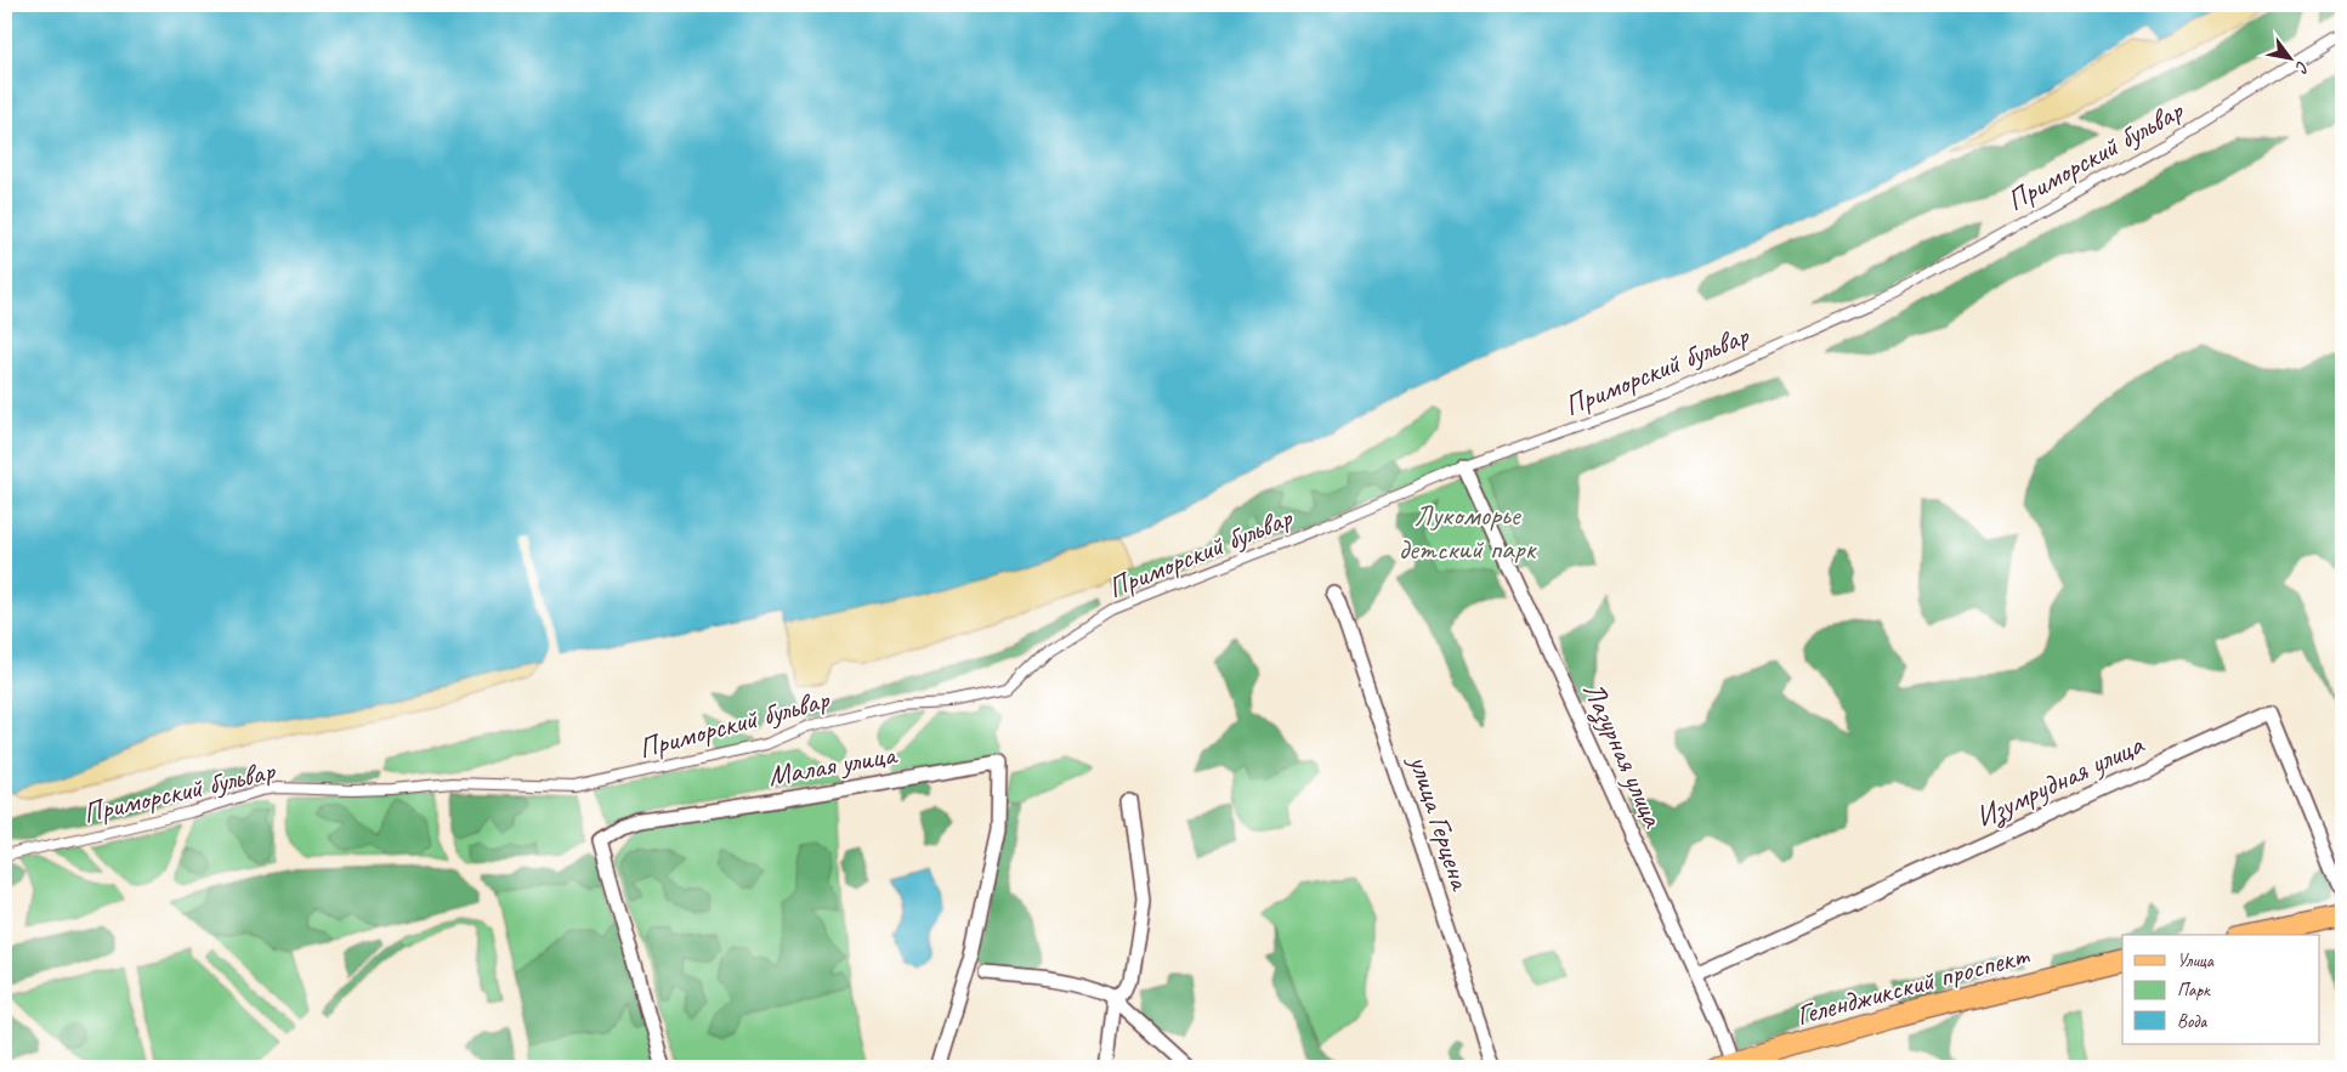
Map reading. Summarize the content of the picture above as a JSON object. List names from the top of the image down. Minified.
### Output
{"streets":{"main road":["Геленджикский проспект"],"street":["Приморский бульвар","Лазурная улица","Малая улица","Изумрудная улица","улица Герцена"]},"crossings":[["Приморский бульвар","Лазурная улица"],["Лазурная улица","Изумрудная улица"],["Лазурная улица","Геленджикский проспект"]],"parks":["Лукоморье детский парк"],"legend":["Улица","Парк","Вода"],"north":"bottom right"}
